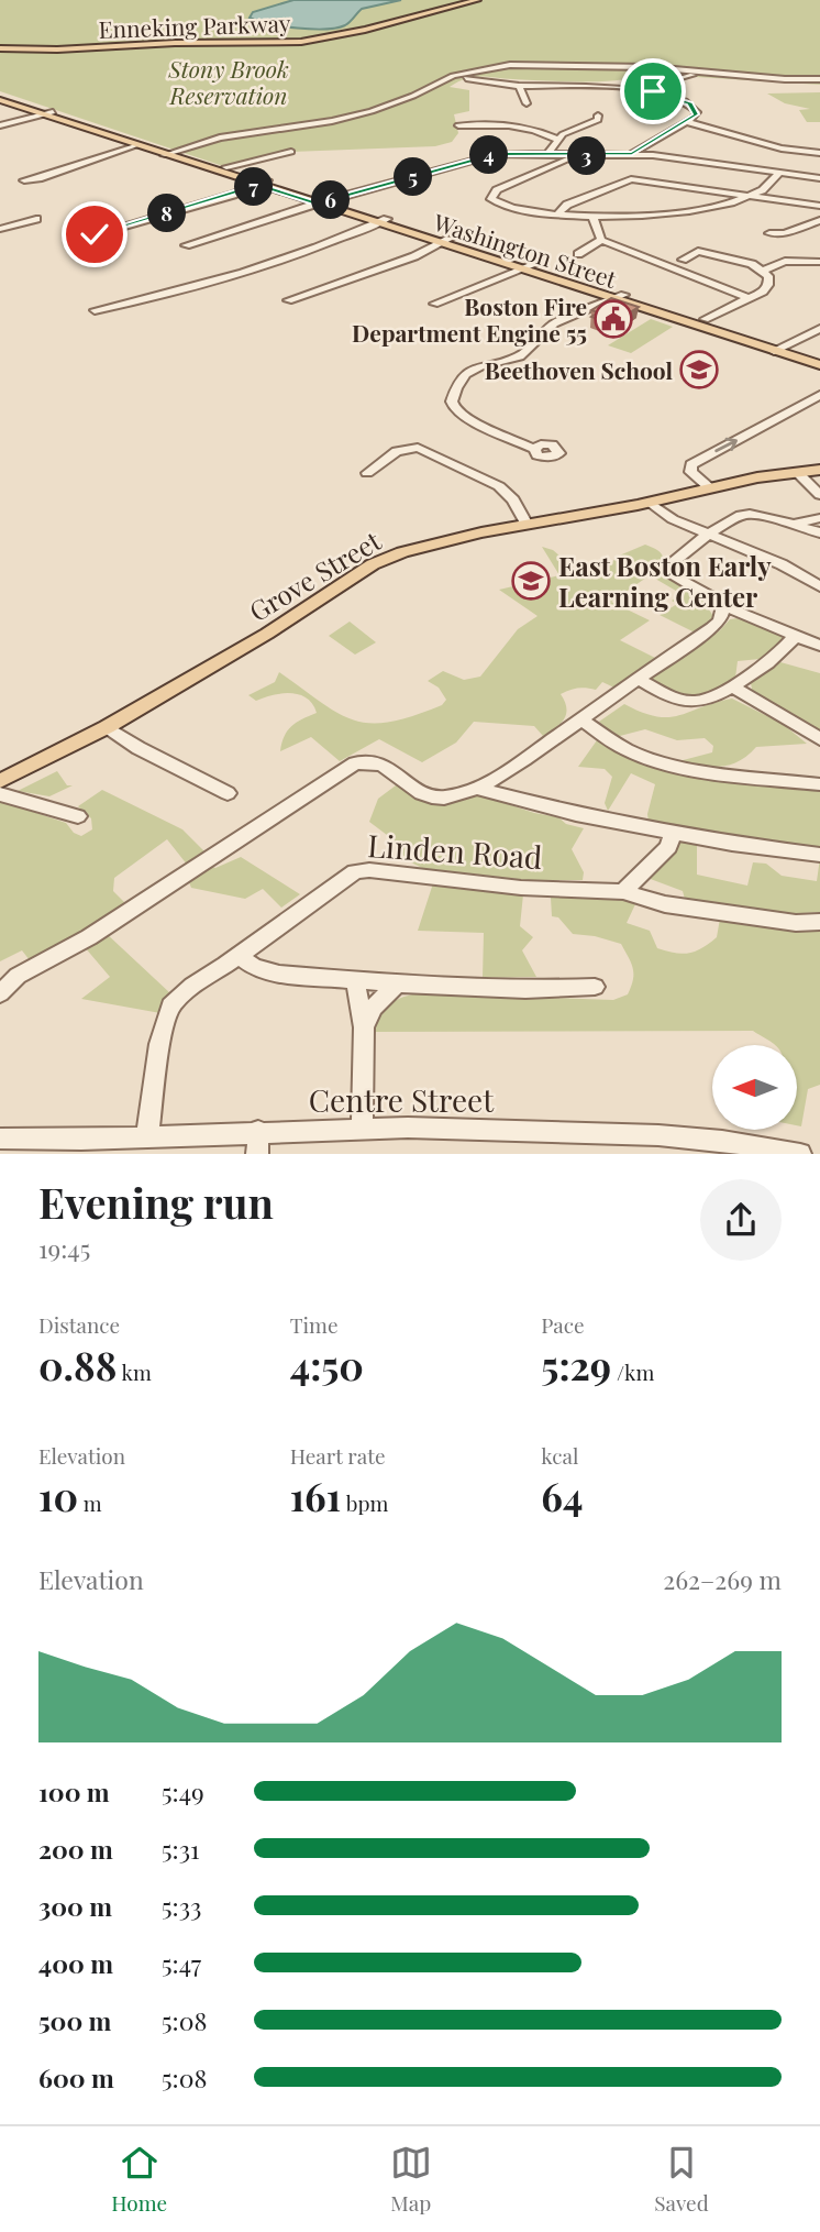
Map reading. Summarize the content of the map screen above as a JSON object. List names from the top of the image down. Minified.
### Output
{"streets":{"main road":["Enneking Parkway","Washington Street","Grove Street"],"street":["Linden Road","Centre Street"]},"crossings":[["Linden Road","Centre Street"]],"parks":["Stony Brook Reservation"],"places":{"public building":["Boston Fire Department Engine 55"],"school or university":["Beethoven School","East Boston Early Learning Center"]},"north":"left","page":{"pins":["4","3","5","7","6","8"],"heading":["Evening run","19:45"],"stats":[["Distance","0.88 km"],["Time","4:50"],["Pace","5:29 /km"],["Elevation","10 m"],["Heart rate","161 bpm"],["kcal","64"]],"chart":["Elevation","262–269 m"],"list":[{"name":"100 m","note":"5:49"},{"name":"200 m","note":"5:31"},{"name":"300 m","note":"5:33"},{"name":"400 m","note":"5:47"},{"name":"500 m","note":"5:08"},{"name":"600 m","note":"5:08"}],"tabs":["Home","Map","Saved"]}}
